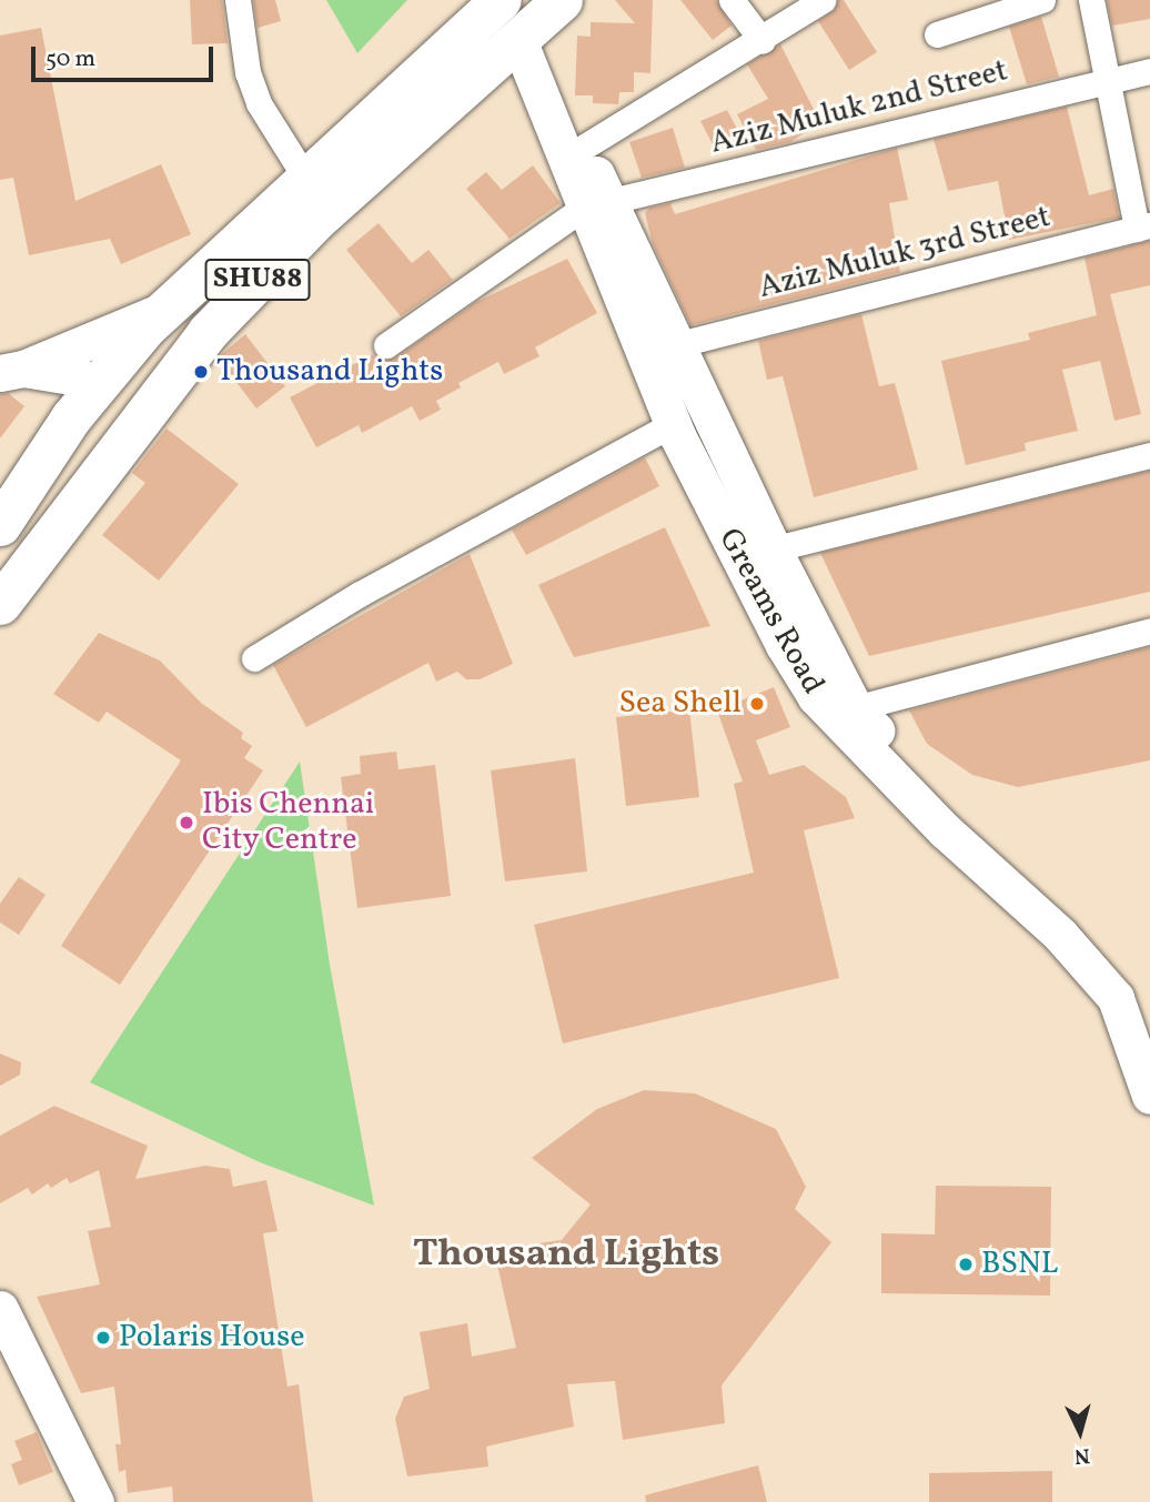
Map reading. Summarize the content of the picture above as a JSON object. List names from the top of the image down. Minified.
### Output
{"streets":{"main road":["SHU88"],"street":["Aziz Muluk 2nd Street","Aziz Muluk 3rd Street","Greams Road"]},"crossings":[["Aziz Muluk 2nd Street","Greams Road"],["Aziz Muluk 3rd Street","Greams Road"],["SHU88","Greams Road"]],"districts":["Thousand Lights"],"places":["Thousand Lights","Sea Shell","Ibis Chennai City Centre","BSNL","Polaris House"],"scale_bar":"50 m","north":"bottom"}
